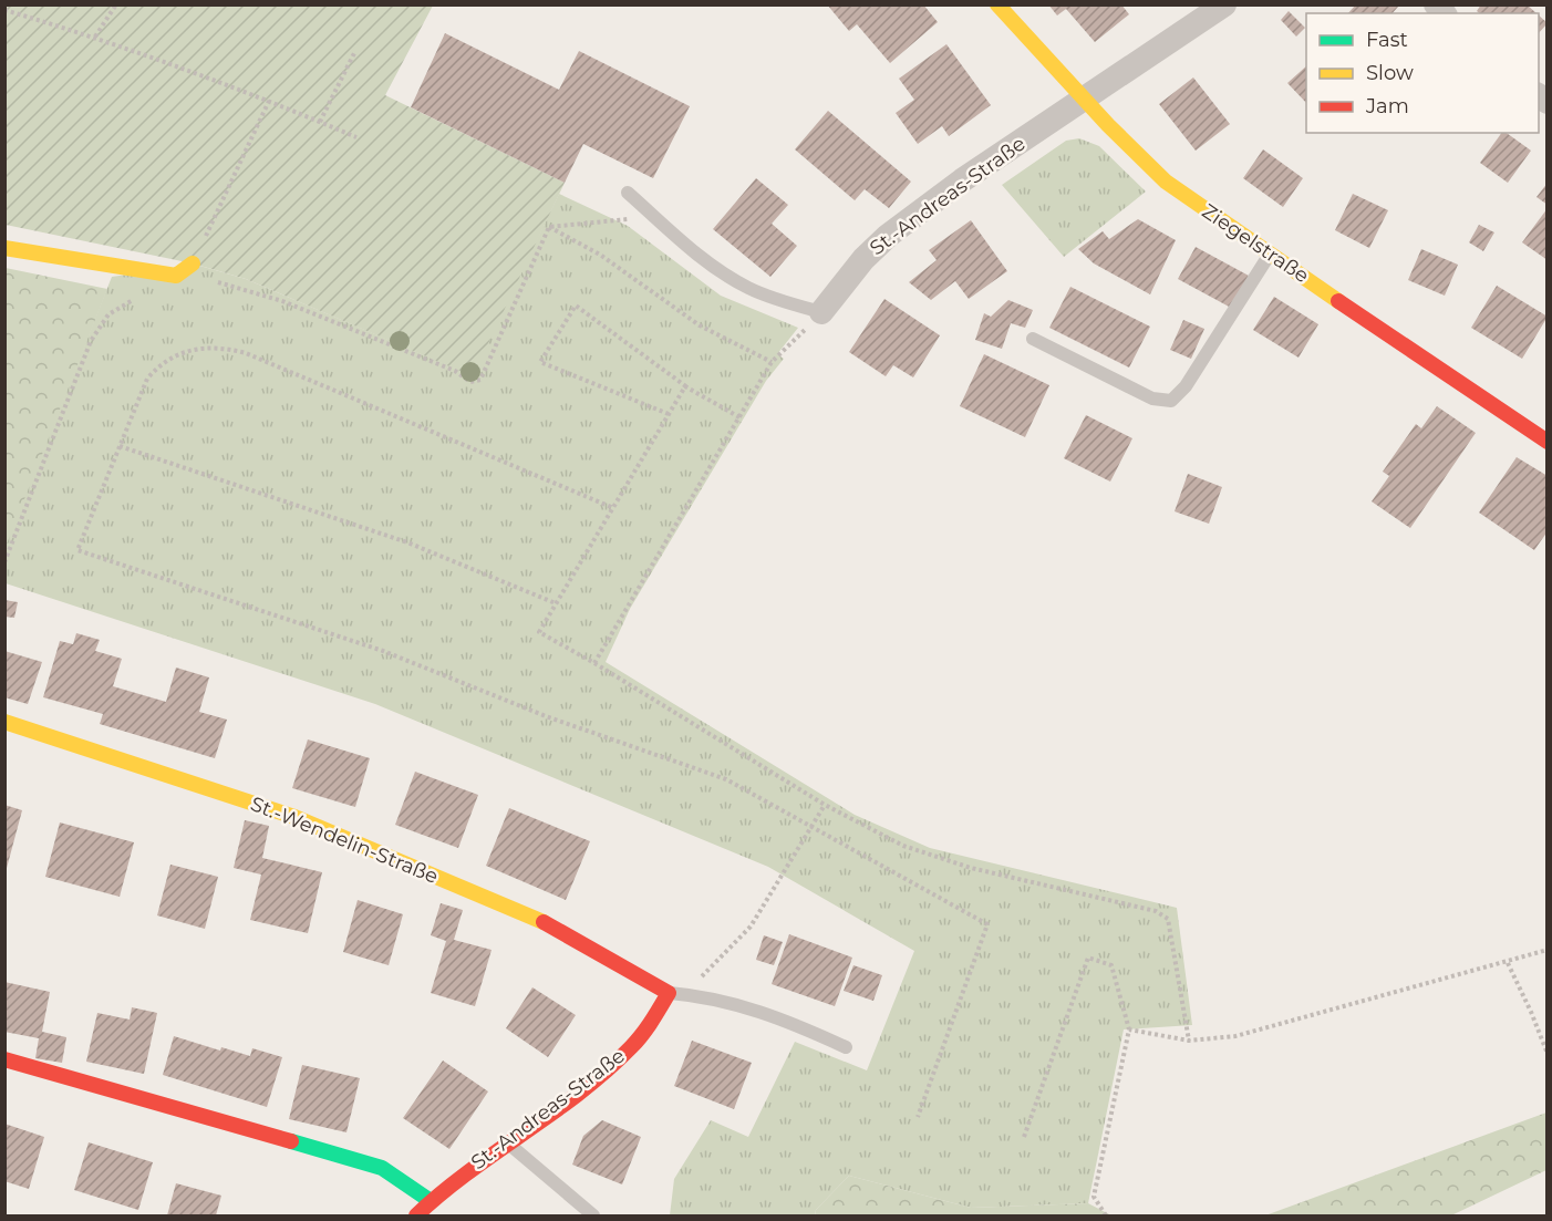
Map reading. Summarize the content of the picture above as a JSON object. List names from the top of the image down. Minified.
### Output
{"streets":{"street":["St.-Andreas-Straße","Ziegelstraße","St.-Wendelin-Straße"]},"crossings":[["St.-Andreas-Straße","Ziegelstraße"],["St.-Andreas-Straße","St.-Wendelin-Straße"]],"legend":["Fast","Slow","Jam"]}
